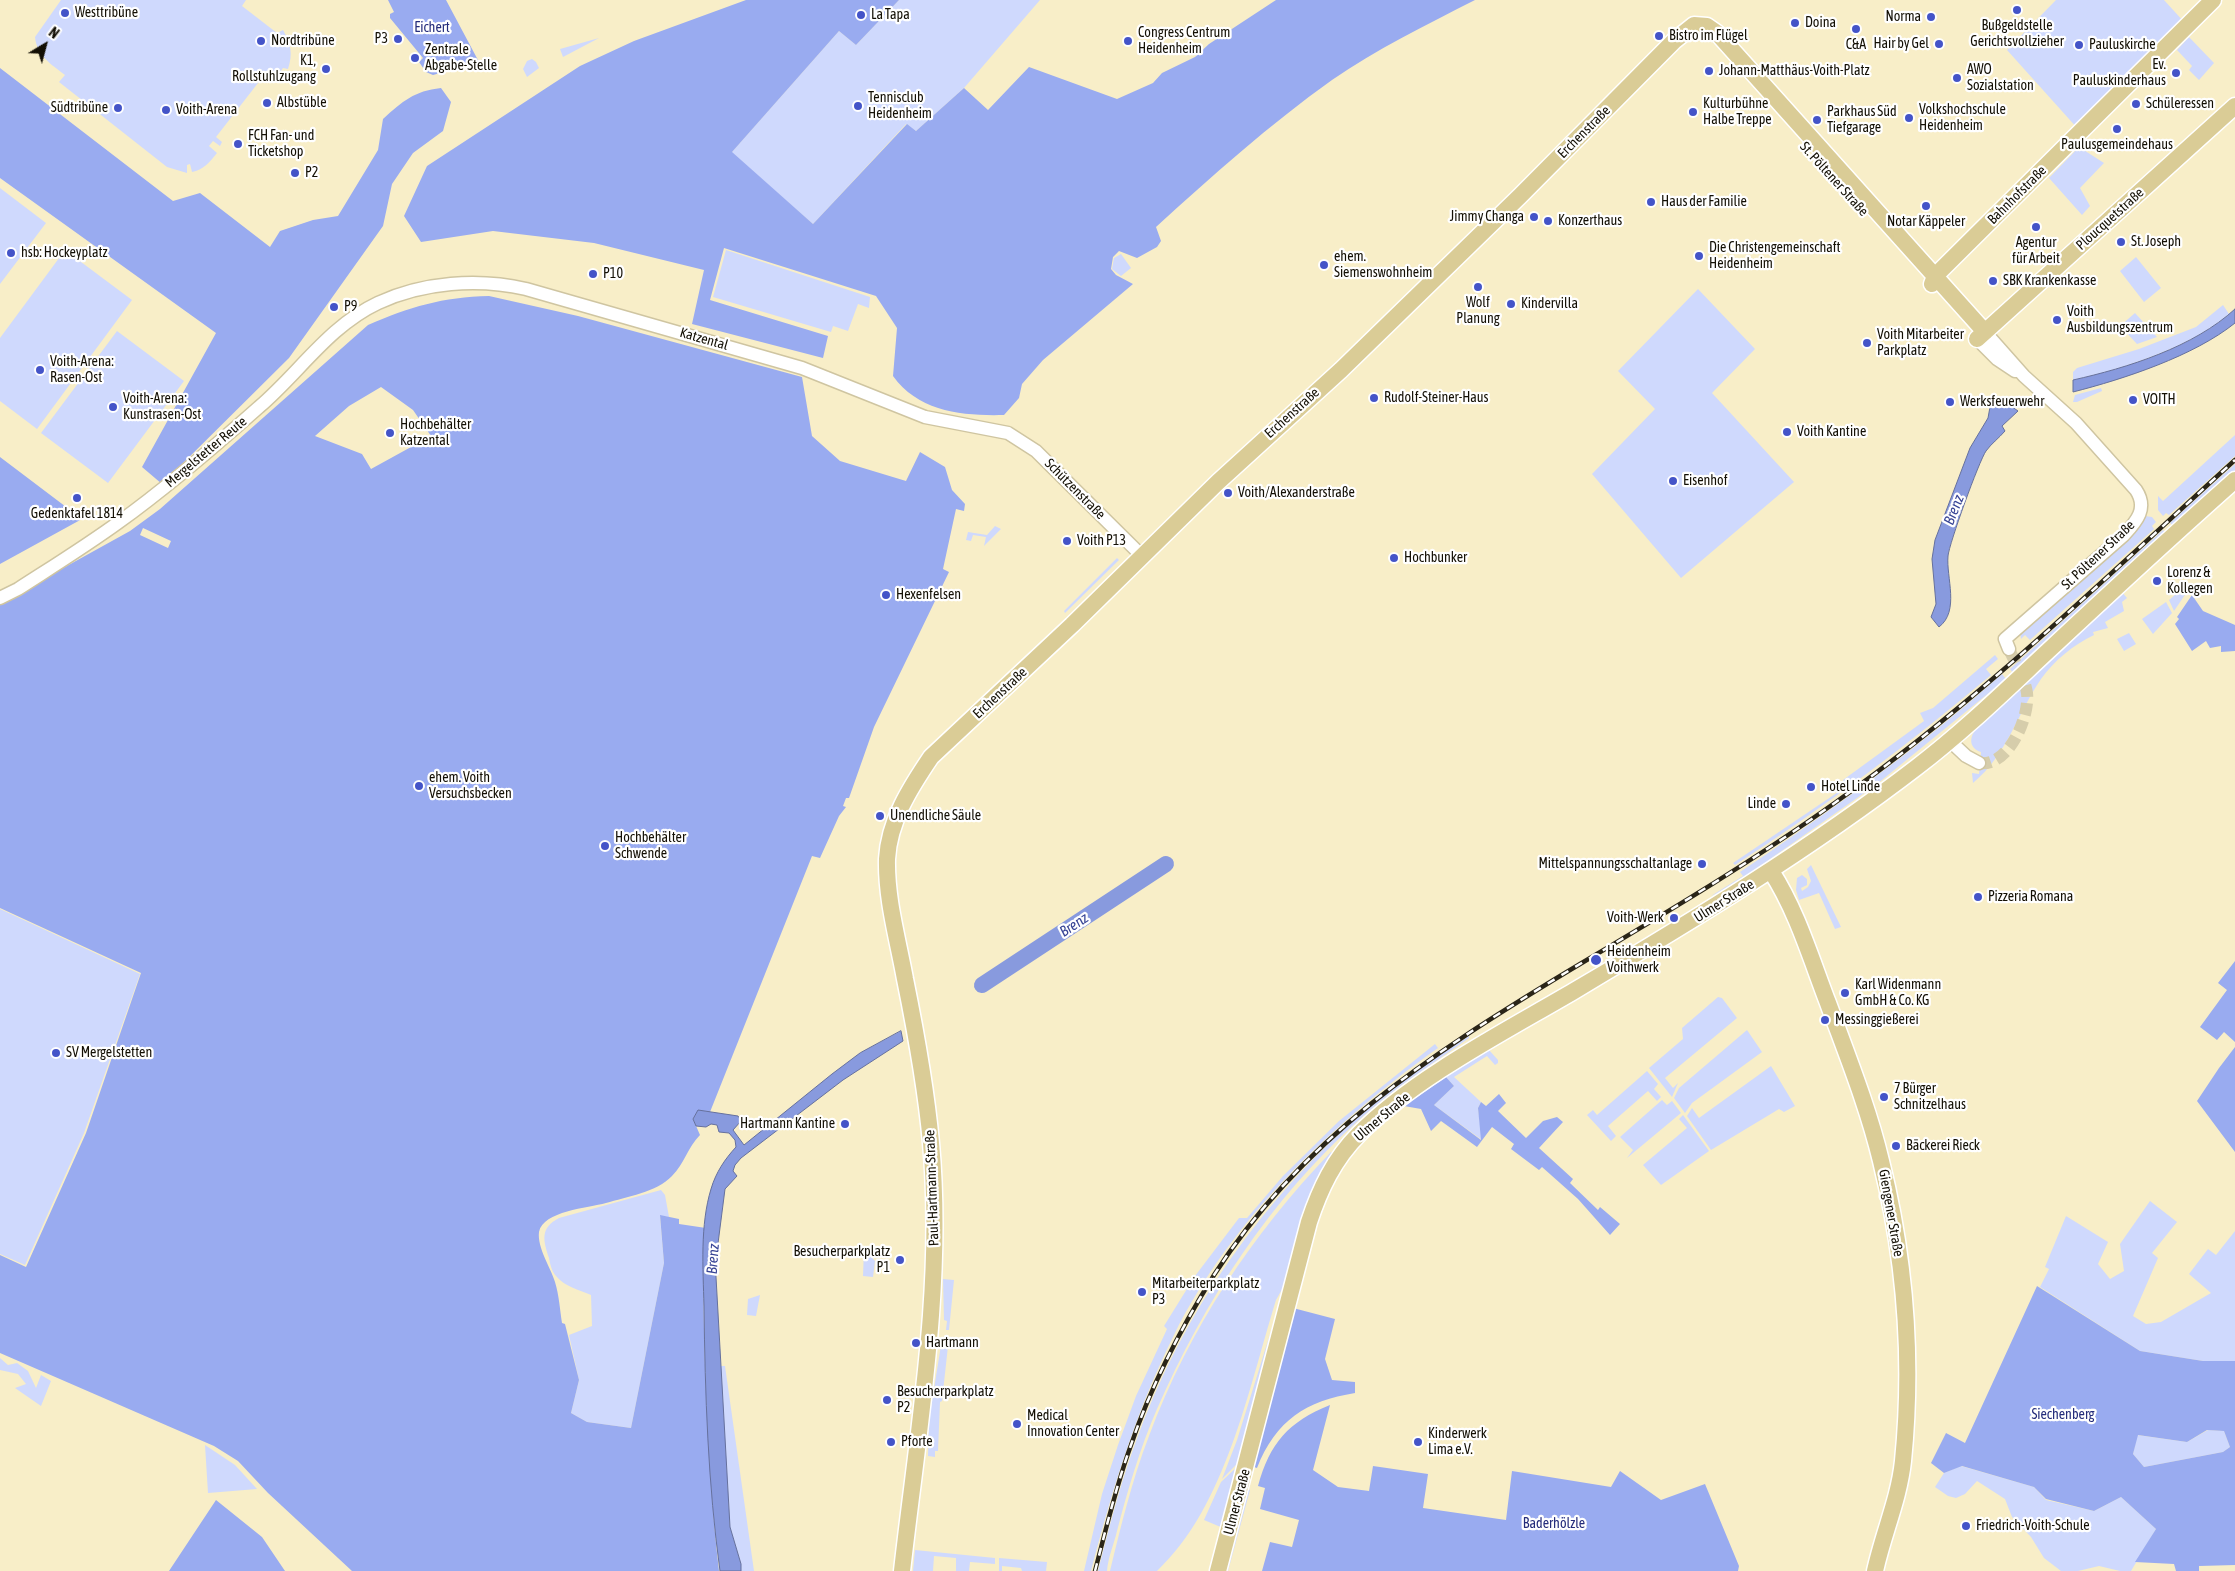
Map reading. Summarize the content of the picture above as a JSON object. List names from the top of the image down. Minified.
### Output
{"streets":{"main road":["Erchenstraße","St. Pöltener Straße","Bahnhofstraße","Ploucquetstraße","Ulmer Straße","Paul-Hartmann-Straße","Giengener Straße"],"street":["Katzental","Mergelstetter Reute","Schützenstraße"]},"crossings":[["Erchenstraße","St. Pöltener Straße"],["Erchenstraße","Schützenstraße"],["Erchenstraße","Paul-Hartmann-Straße"],["St. Pöltener Straße","Bahnhofstraße"],["St. Pöltener Straße","Ploucquetstraße"],["Katzental","Mergelstetter Reute"],["Katzental","Schützenstraße"],["Ulmer Straße","Giengener Straße"]],"water":["Brenz"],"parks":["Eichert","Siechenberg","Baderhölzle"],"places":["Bußgeldstelle Gerichtsvollzieher","Westtribüne","La Tapa","Norma","Doina","C&A","Bistro im Flügel","P3","Nordtribüne","Congress Centrum Heidenheim","Hair by Gel","Pauluskirche","Zentrale Abgabe-Stelle","K1, Rollstuhlzugang","Johann-Matthäus-Voith-Platz","Ev. Pauluskinderhaus","AWO Sozialstation","Albstüble","Schüleressen","Tennisclub Heidenheim","Südtribüne","Voith-Arena","Kulturbühne Halbe Treppe","Volkshochschule Heidenheim","Parkhaus Süd Tiefgarage","Paulusgemeindehaus","FCH Fan- und Ticketshop","P2","Haus der Familie","Notar Käppeler","Jimmy Changa","Konzerthaus","Agentur für Arbeit","St. Joseph","hsb: Hockeyplatz","Die Christengemeinschaft Heidenheim","ehem. Siemenswohnheim","P10","SBK Krankenkasse","Wolf Planung","Kindervilla","P9","Voith Ausbildungszentrum","Voith Mitarbeiter Parkplatz","Voith-Arena: Rasen-Ost","Rudolf-Steiner-Haus","VOITH","Werksfeuerwehr","Voith-Arena: Kunstrasen-Ost","Voith Kantine","Hochbehälter Katzental","Eisenhof","Voith/Alexanderstraße","Gedenktafel 1814","Voith P13","Hochbunker","Lorenz & Kollegen","Hexenfelsen","ehem. Voith Versuchsbecken","Hotel Linde","Linde","Unendliche Säule","Hochbehälter Schwende","Mittelspannungsschaltanlage","Pizzeria Romana","Voith-Werk","Heidenheim Voithwerk","Karl Widenmann GmbH & Co. KG","Messinggießerei","SV Mergelstetten","7 Bürger Schnitzelhaus","Hartmann Kantine","Bäckerei Rieck","Besucherparkplatz P1","Mitarbeiterparkplatz P3","Hartmann","Besucherparkplatz P2","Medical Innovation Center","Pforte","Kinderwerk Lima e.V.","Friedrich-Voith-Schule"],"north":"top right"}
